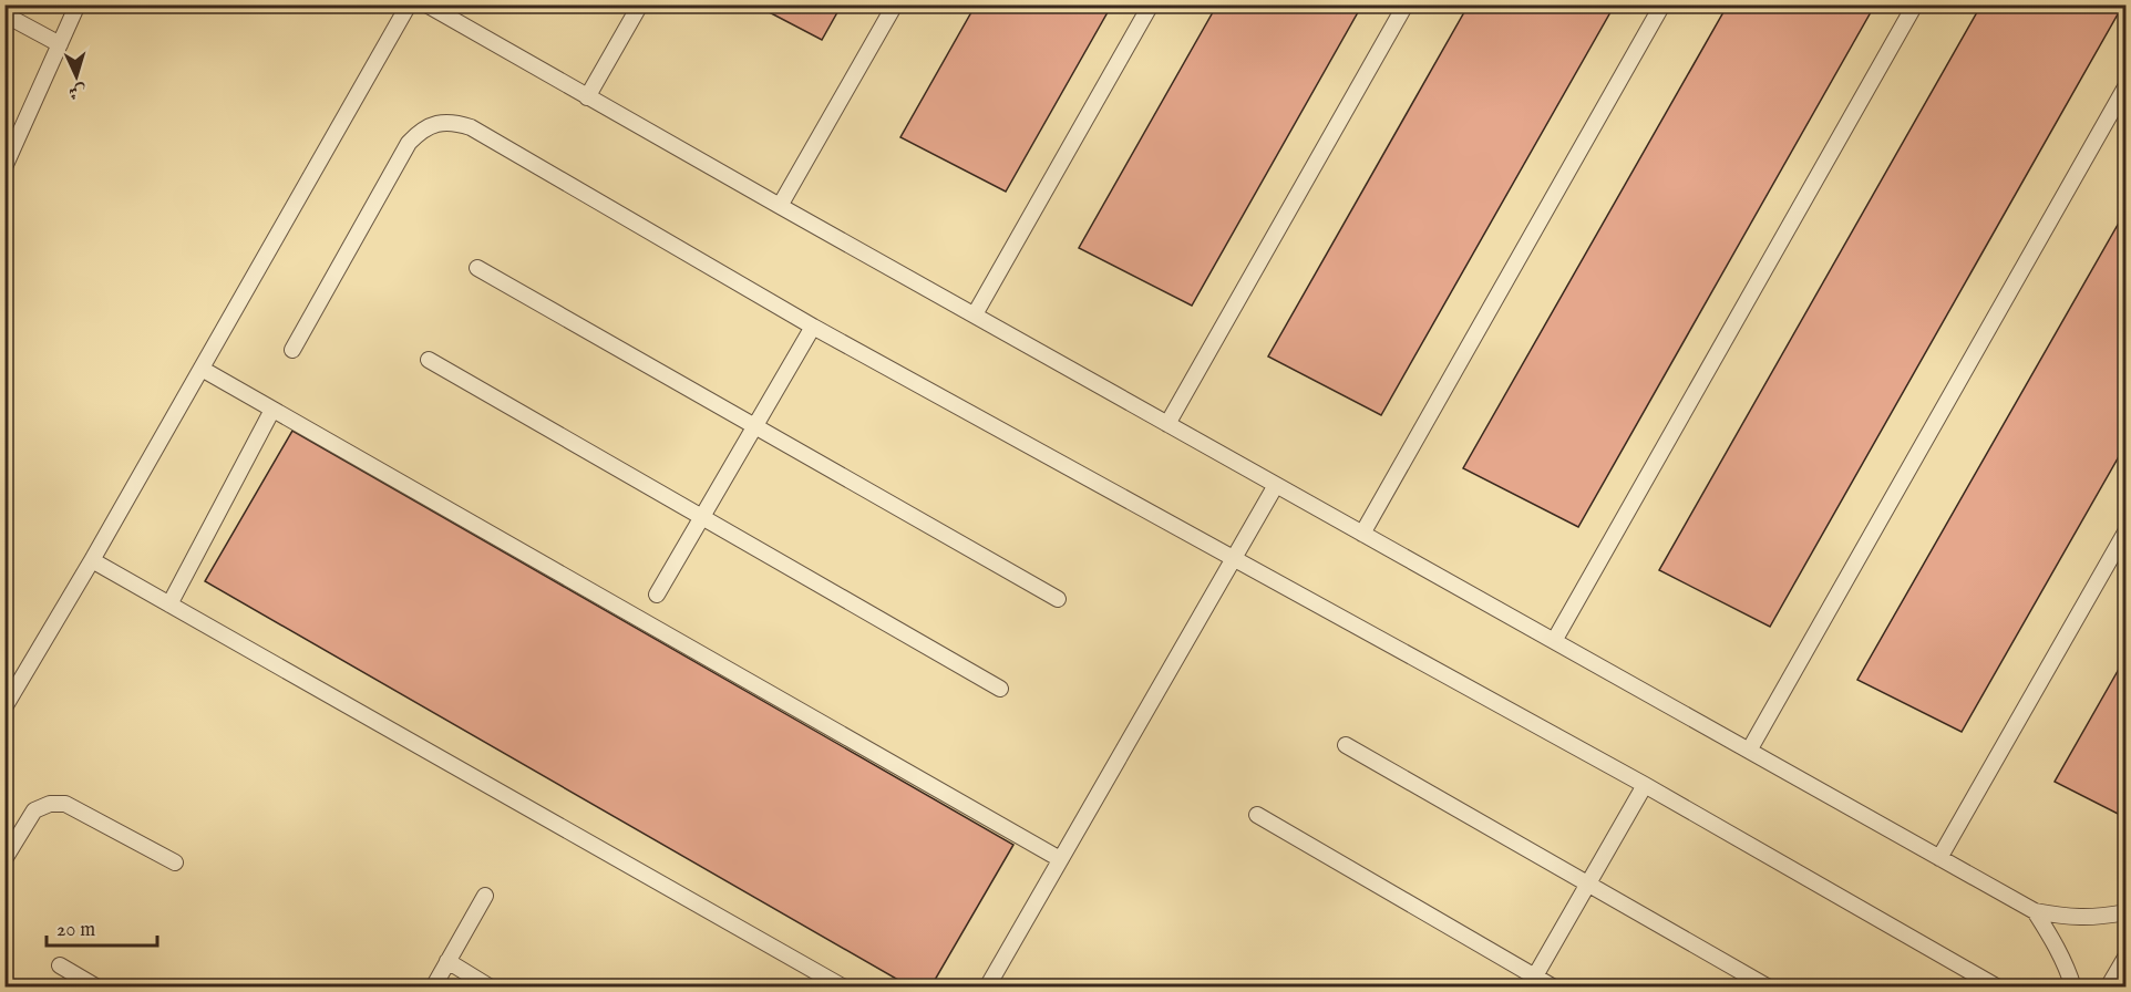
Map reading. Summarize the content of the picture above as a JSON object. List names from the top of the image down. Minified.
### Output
{"scale_bar":"20 m","north":"bottom"}
